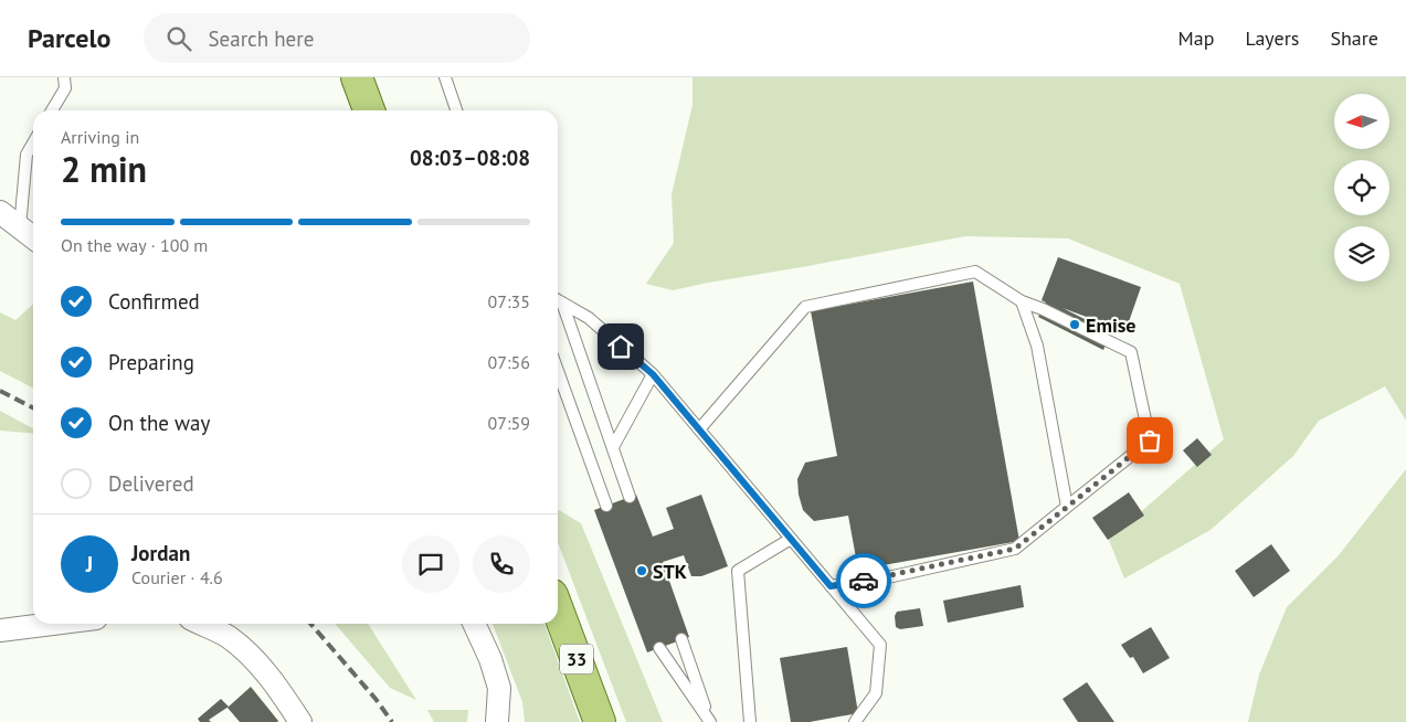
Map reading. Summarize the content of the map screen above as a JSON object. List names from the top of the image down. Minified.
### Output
{"streets":{"main road":["33"]},"places":["Emise","STK"],"north":"left","page":{"header":"Parcelo","search":"Search here","nav":["Map","Layers","Share"],"heading":["2 min","Arriving in","08:03–08:08"],"panel":["Jordan","Courier · 4.6"],"bar":"On the way · 100 m","list":[["Confirmed","07:35"],["Preparing","07:56"],["On the way","07:59"],"Delivered"],"round":"J"}}
